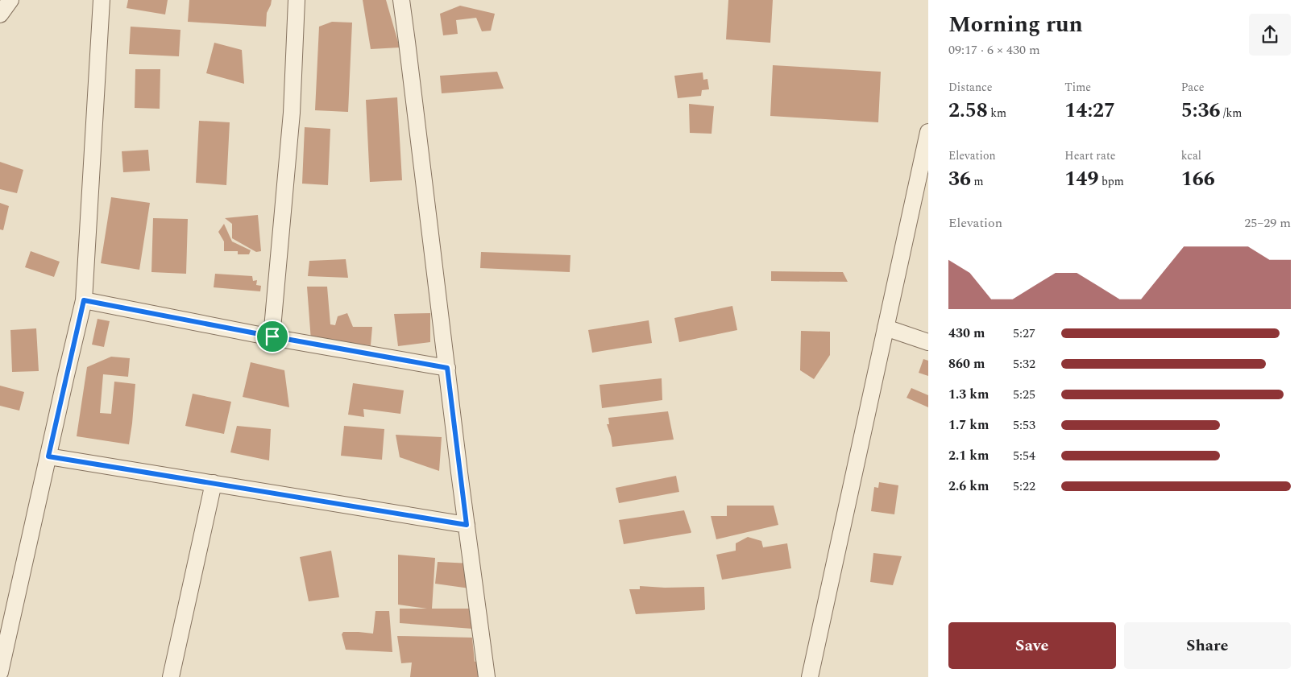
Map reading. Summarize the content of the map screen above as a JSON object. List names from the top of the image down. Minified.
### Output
{"page":{"heading":["Morning run","09:17 · 6 × 430 m"],"stats":[["Distance","2.58 km"],["Time","14:27"],["Pace","5:36 /km"],["Elevation","36 m"],["Heart rate","149 bpm"],["kcal","166"]],"chart":["Elevation","25–29 m"],"list":[{"name":"430 m","note":"5:27"},{"name":"860 m","note":"5:32"},{"name":"1.3 km","note":"5:25"},{"name":"1.7 km","note":"5:53"},{"name":"2.1 km","note":"5:54"},{"name":"2.6 km","note":"5:22"}],"buttons":["Save","Share"]}}
